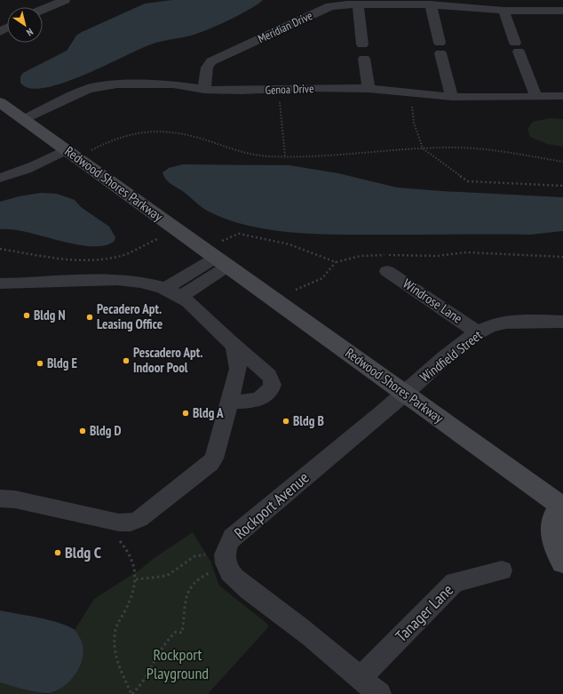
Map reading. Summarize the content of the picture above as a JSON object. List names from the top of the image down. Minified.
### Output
{"streets":{"street":["Meridian Drive","Genoa Drive","Redwood Shores Parkway","Windrose Lane","Windfield Street","Rockport Avenue","Tanager Lane"]},"crossings":[["Meridian Drive","Genoa Drive"],["Genoa Drive","Redwood Shores Parkway"],["Redwood Shores Parkway","Windfield Street"],["Redwood Shores Parkway","Rockport Avenue"],["Windrose Lane","Windfield Street"],["Windfield Street","Rockport Avenue"]],"parks":["Rockport Playground"],"places":["Bldg N","Pecadero Apt. Leasing Office","Pescadero Apt. Indoor Pool","Bldg E","Bldg A","Bldg B","Bldg D","Bldg C"],"north":"bottom right"}
